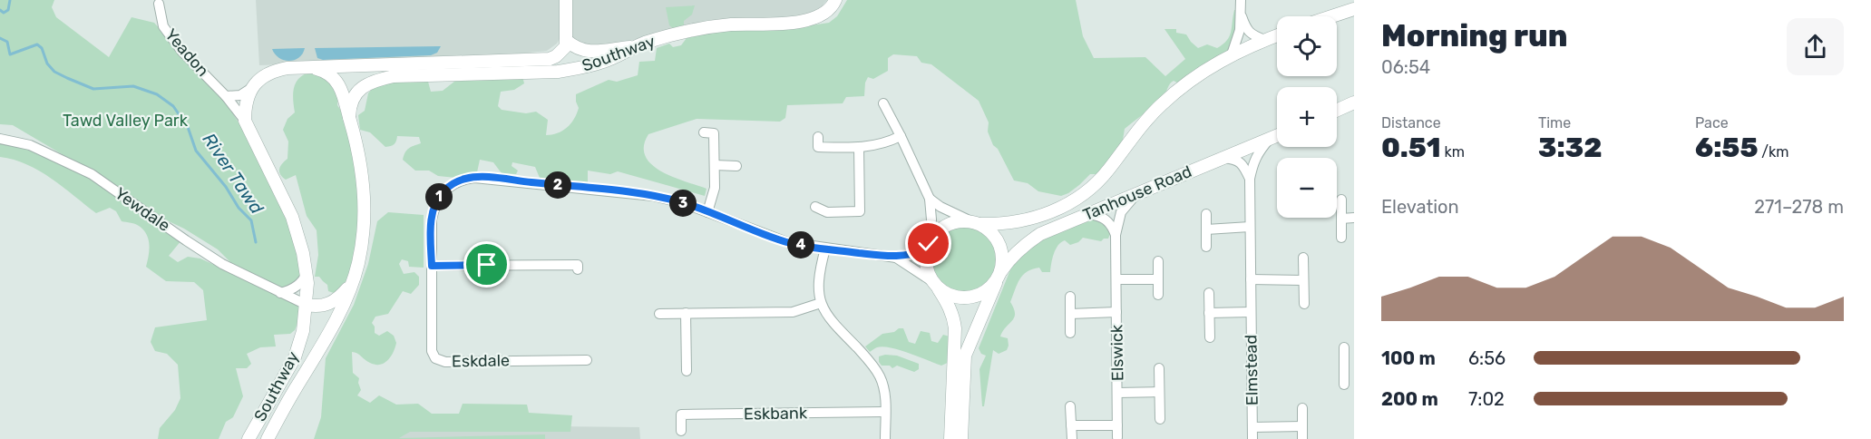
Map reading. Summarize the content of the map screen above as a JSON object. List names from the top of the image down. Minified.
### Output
{"streets":{"street":["Yeadon","Southway","Tanhouse Road","Yewdale","Elswick","Eskdale","Elmstead","Eskbank"]},"crossings":[["Yeadon","Southway"],["Southway","Yewdale"],["Tanhouse Road","Elswick"],["Tanhouse Road","Eskdale"],["Tanhouse Road","Elmstead"]],"water":["River Tawd"],"parks":["Tawd Valley Park"],"page":{"heading":["Morning run","06:54"],"map_buttons":["+","−"],"stats":[["Distance","0.51 km"],["Time","3:32"],["Pace","6:55 /km"]],"pins":["2","1","3","4"],"chart":["Elevation","271–278 m"],"list":[{"name":"100 m","note":"6:56"},{"name":"200 m","note":"7:02"}]}}
